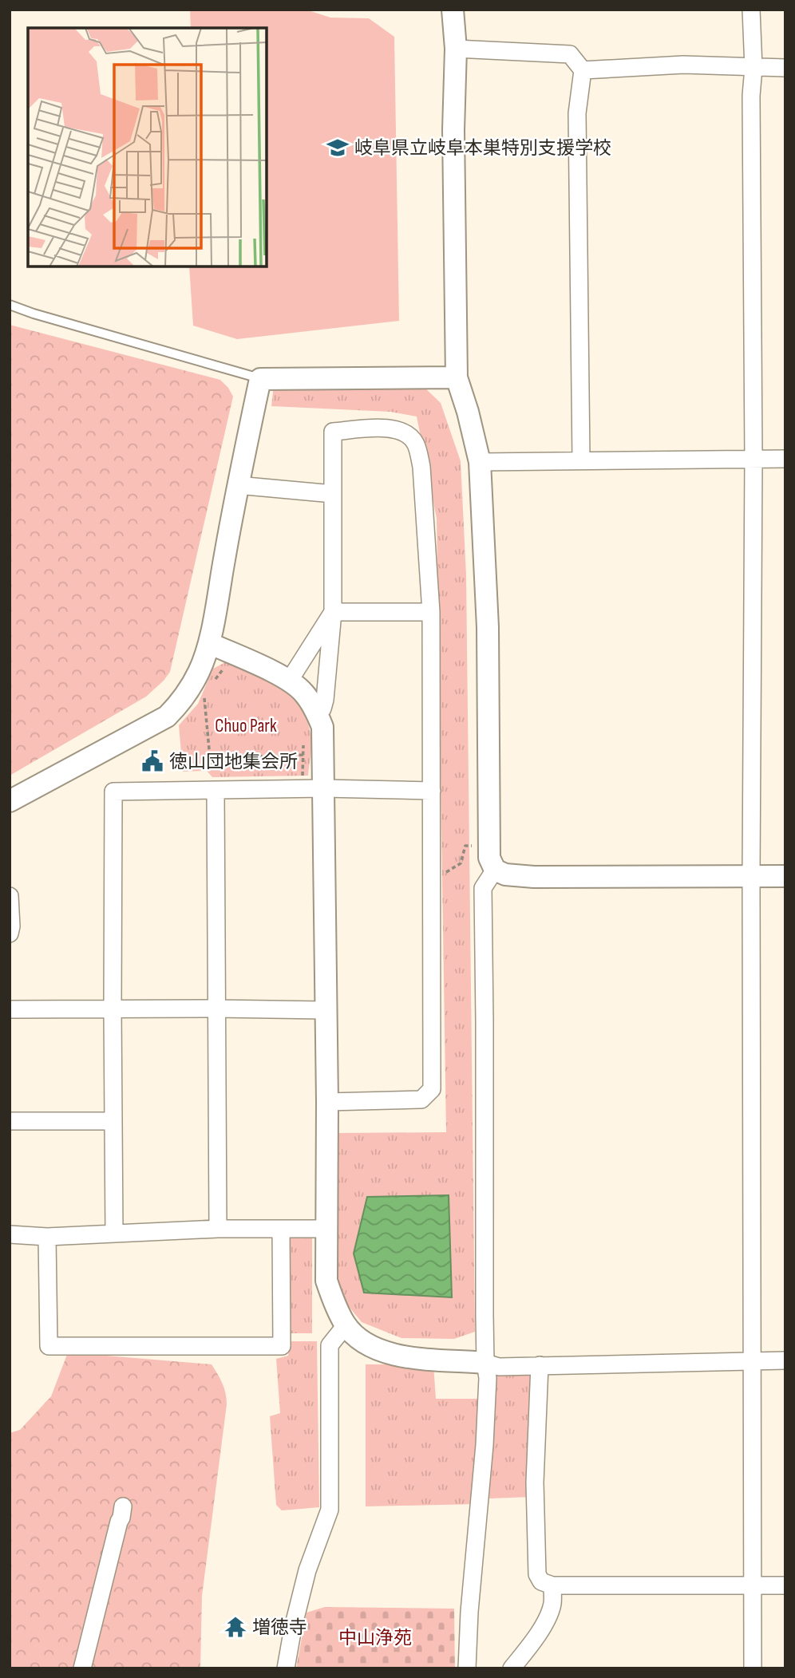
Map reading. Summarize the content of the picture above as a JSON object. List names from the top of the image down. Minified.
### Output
{"parks":["Chuo Park","中山浄苑"],"places":{"school or university":["岐阜県立岐阜本巣特別支援学校"],"public building":["徳山団地集会所"],"temple":["増徳寺"]}}
